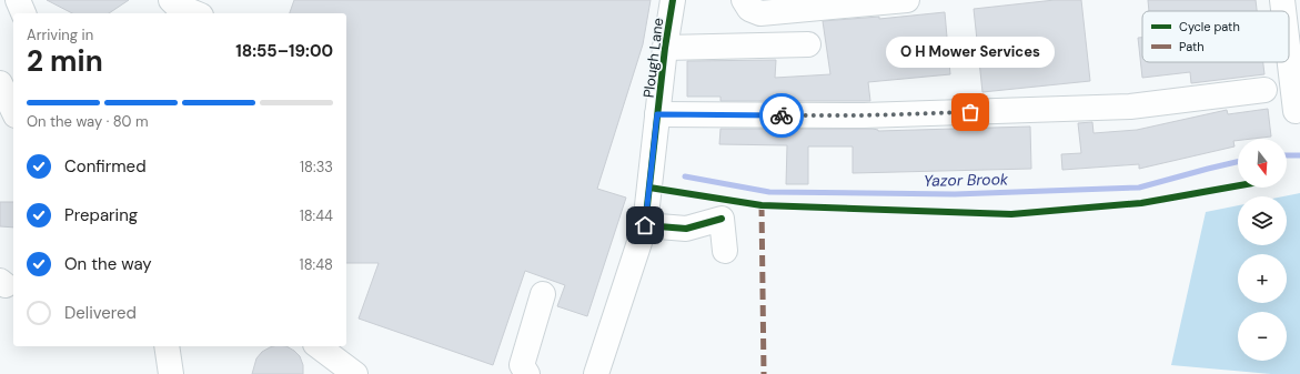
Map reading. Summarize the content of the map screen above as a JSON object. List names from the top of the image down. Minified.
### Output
{"streets":{"street":["Plough Lane"]},"water":["Yazor Brook"],"places":["O H Mower Services"],"legend":["Cycle path","Path"],"north":"bottom","page":{"heading":["2 min","Arriving in","18:55–19:00"],"bubble":"O H Mower Services","bar":"On the way · 80 m","map_buttons":["+","−"],"list":[["Confirmed","18:33"],["Preparing","18:44"],["On the way","18:48"],"Delivered"]}}
